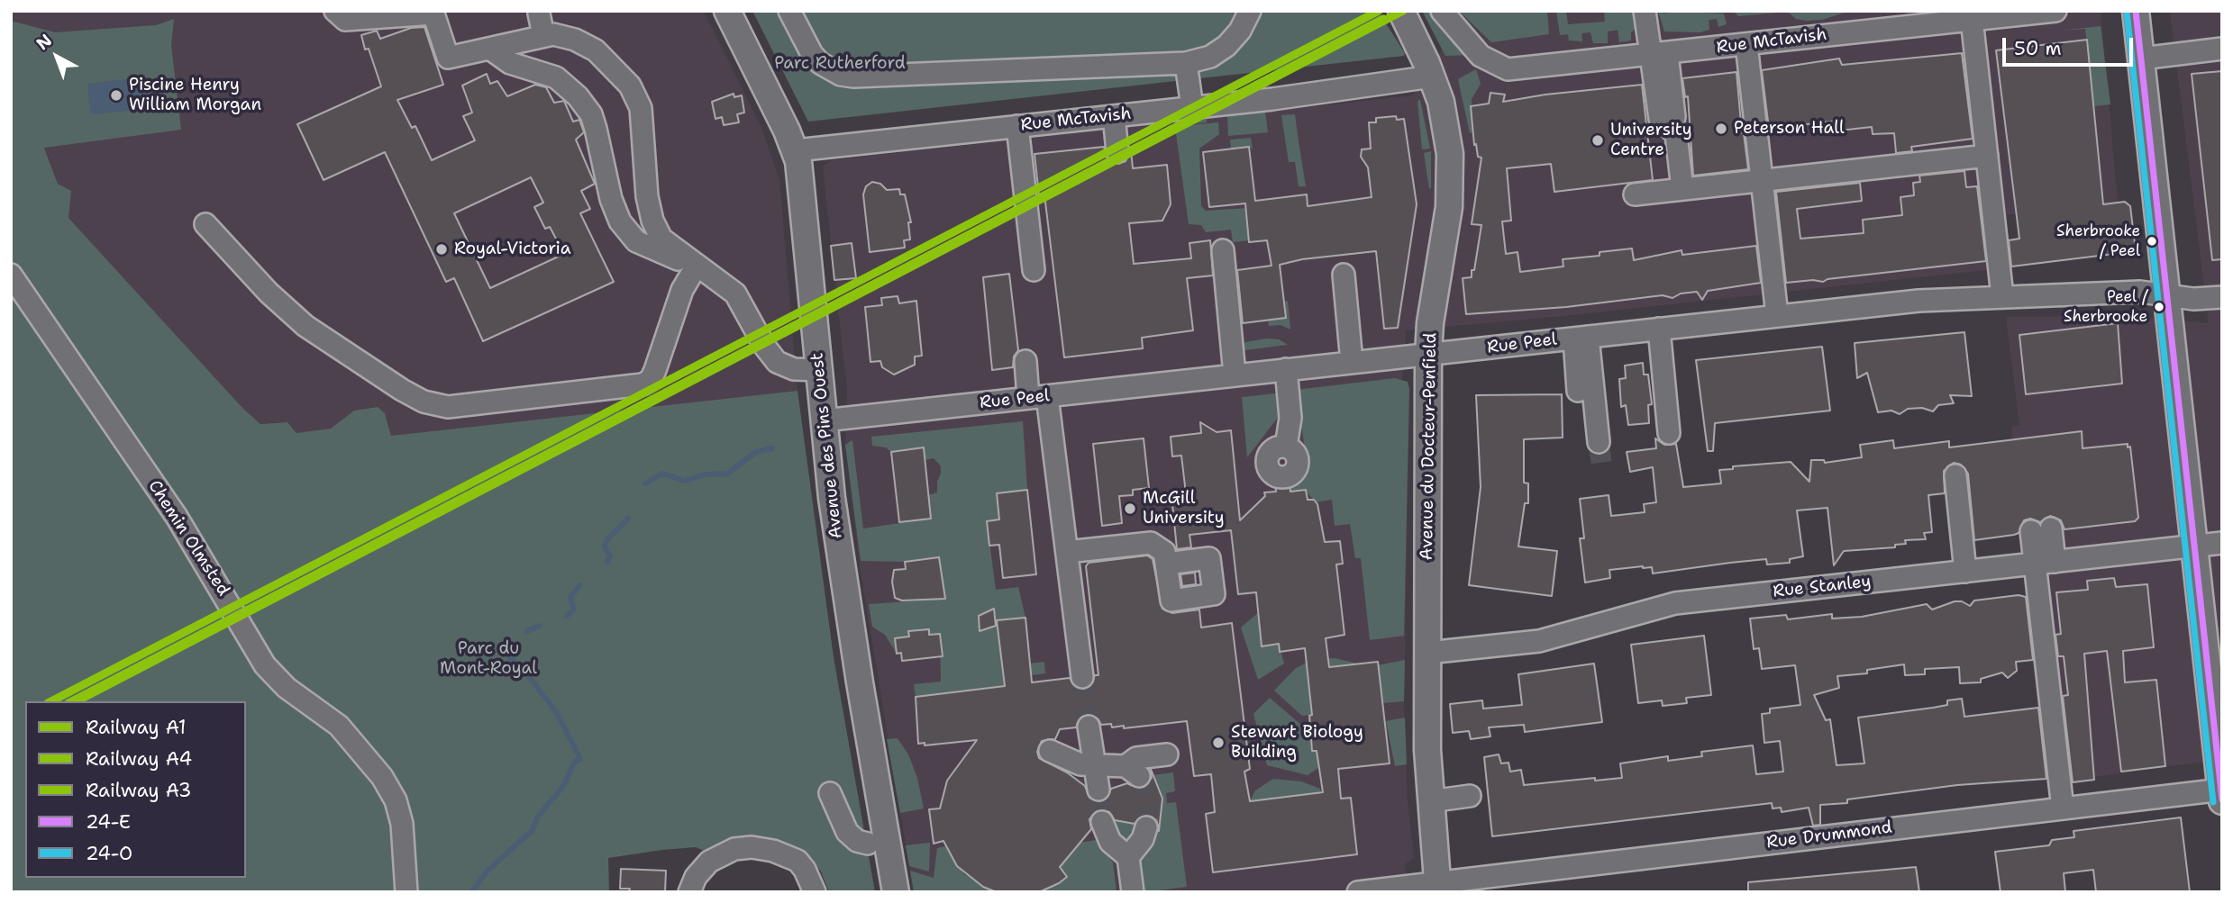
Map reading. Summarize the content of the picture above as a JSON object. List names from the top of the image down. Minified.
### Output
{"streets":{"main road":["Avenue des Pins Ouest","Avenue du Docteur-Penfield"],"street":["Rue McTavish","Rue Peel","Chemin Olmsted","Rue Stanley","Rue Drummond"]},"crossings":[["Rue McTavish","Avenue des Pins Ouest"],["Rue McTavish","Avenue du Docteur-Penfield"],["Rue Peel","Avenue des Pins Ouest"],["Rue Peel","Avenue du Docteur-Penfield"],["Avenue du Docteur-Penfield","Rue Stanley"],["Avenue du Docteur-Penfield","Rue Drummond"]],"parks":["Parc Rutherford","Parc du Mont-Royal"],"places":["Piscine Henry William Morgan","Peterson Hall","University Centre","Sherbrooke / Peel","Royal-Victoria","Peel / Sherbrooke","McGill University","Stewart Biology Building"],"lines":["rail line A1","rail line A4","transit line 24-E","transit line 24-O","rail line A3"],"legend":["Railway A1","Railway A4","Railway A3","24-E","24-O"],"scale_bar":"50 m","north":"top left"}
